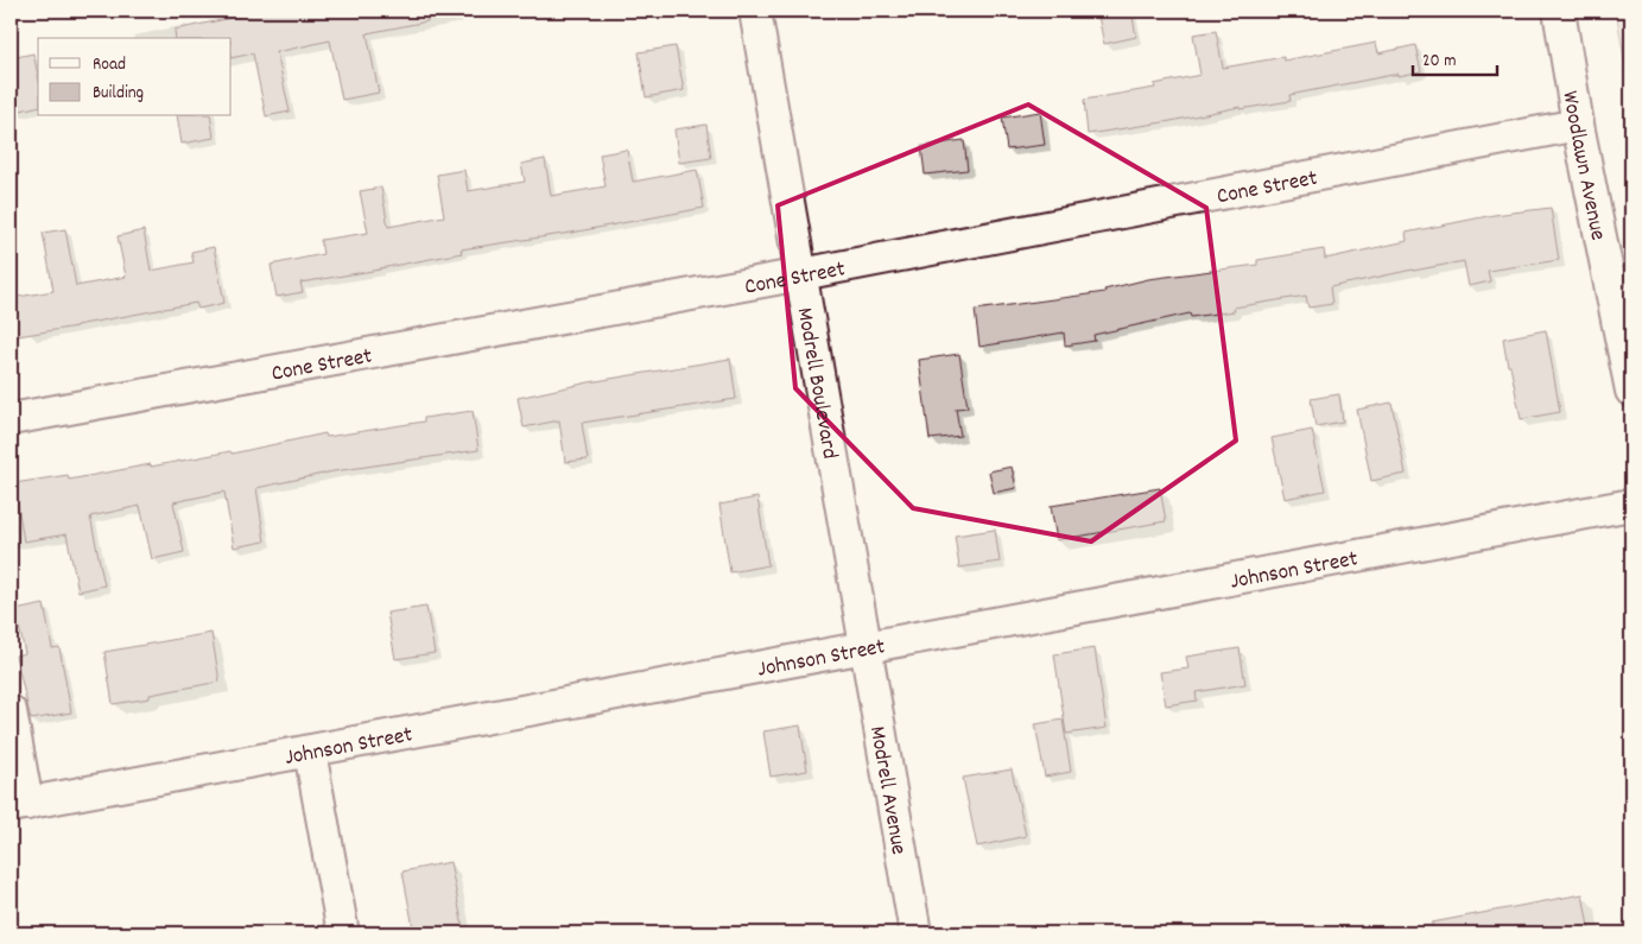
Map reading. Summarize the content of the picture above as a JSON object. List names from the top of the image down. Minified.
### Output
{"streets":{"street":["Woodlawn Avenue","Cone Street","Modrell Boulevard","Johnson Street","Modrell Avenue"]},"crossings":[["Woodlawn Avenue","Cone Street"],["Cone Street","Modrell Boulevard"],["Modrell Boulevard","Johnson Street"],["Modrell Boulevard","Modrell Avenue"],["Johnson Street","Modrell Avenue"]],"legend":["Road","Building"],"scale_bar":"20 m"}
